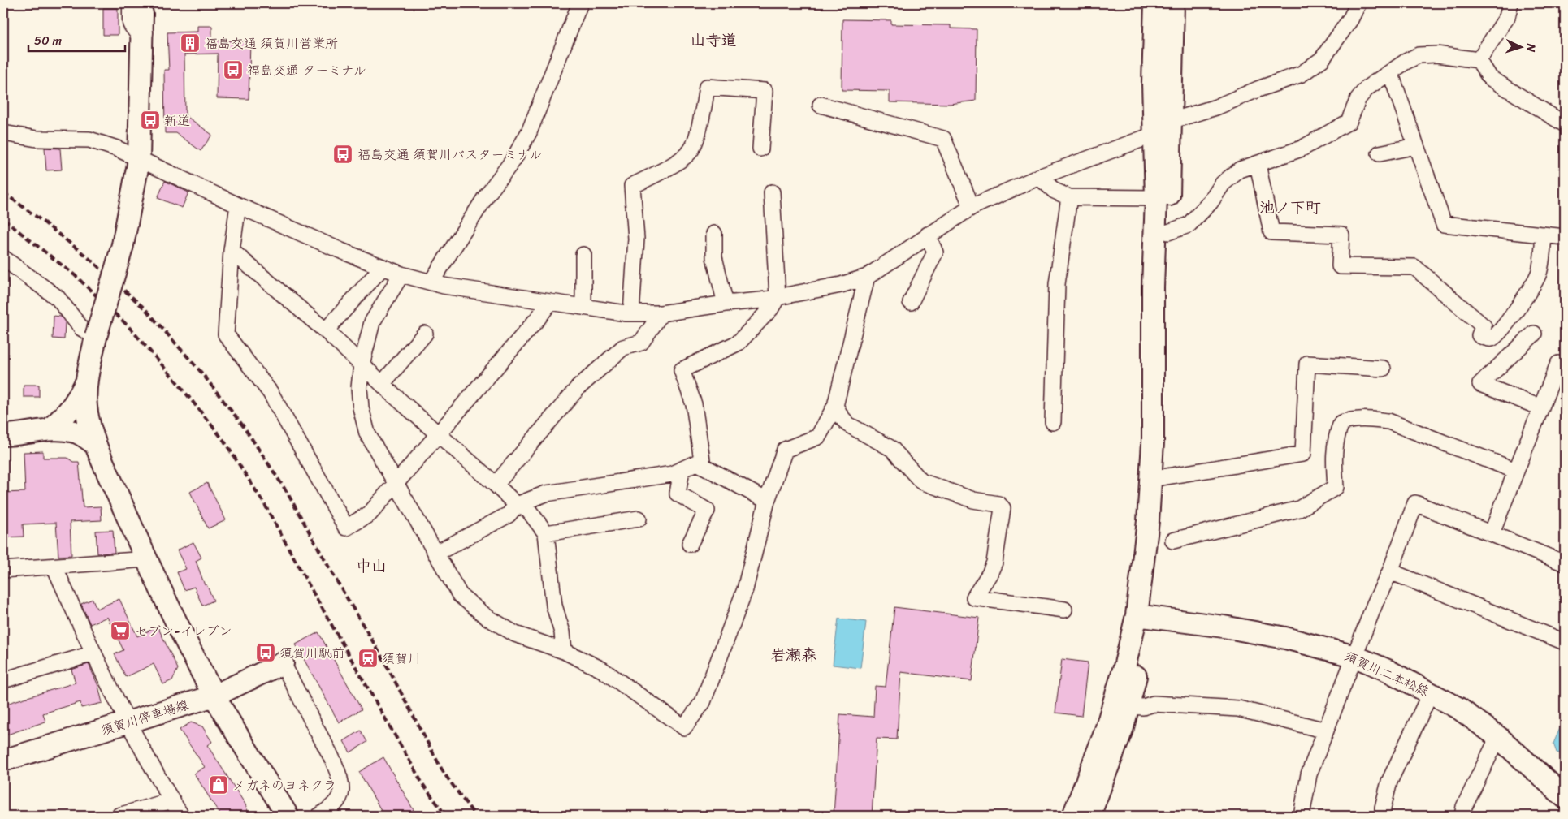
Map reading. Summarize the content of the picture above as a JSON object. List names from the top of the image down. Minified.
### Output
{"streets":{"street":["須賀川二本松線","須賀川停車場線"]},"districts":["山寺道","池ノ下町","中山","岩瀬森"],"places":{"building":["福島交通 須賀川営業所"],"bus stop":["福島交通 ターミナル","新道","福島交通 須賀川バスターミナル","須賀川駅前"],"supermarket":["セブン-イレブン"],"station":["須賀川"],"shop":["メガネのヨネクラ"]},"scale_bar":"50 m","north":"right"}
